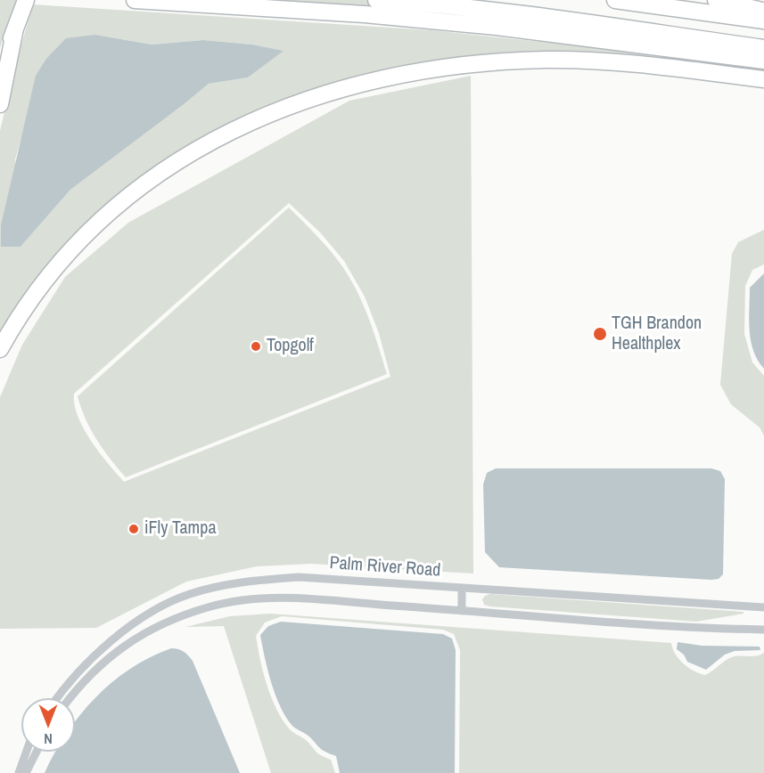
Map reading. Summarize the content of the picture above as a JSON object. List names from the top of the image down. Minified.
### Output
{"streets":{"street":["Palm River Road"]},"places":["TGH Brandon Healthplex","Topgolf","iFly Tampa"],"north":"bottom"}
